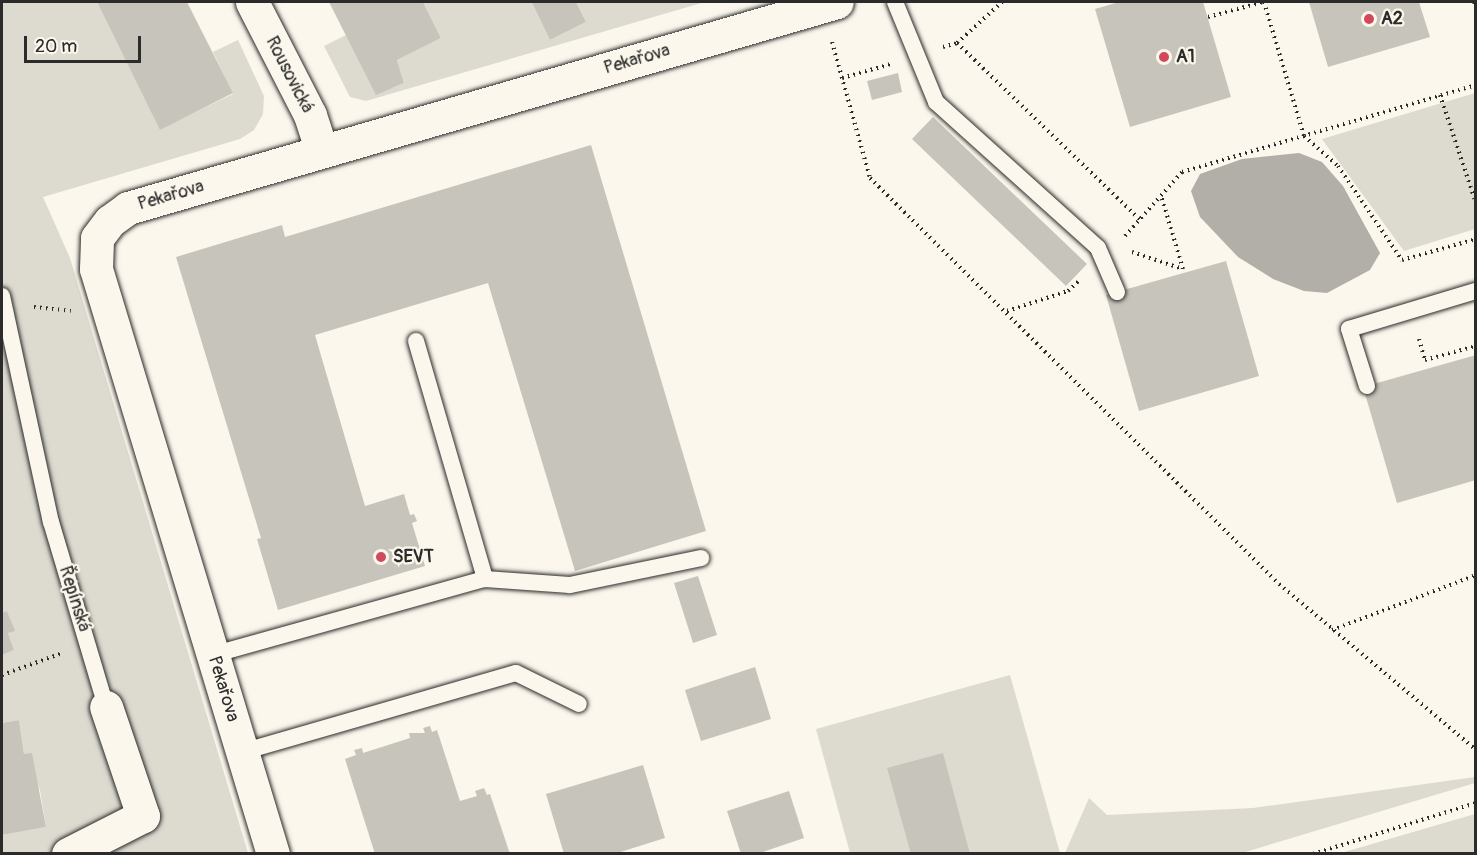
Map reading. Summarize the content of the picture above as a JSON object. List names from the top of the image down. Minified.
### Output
{"streets":{"street":["Pekařova","Rousovická","Řepínská"]},"crossings":[["Pekařova","Rousovická"]],"places":["A2","A1","SEVT"],"scale_bar":"20 m"}
